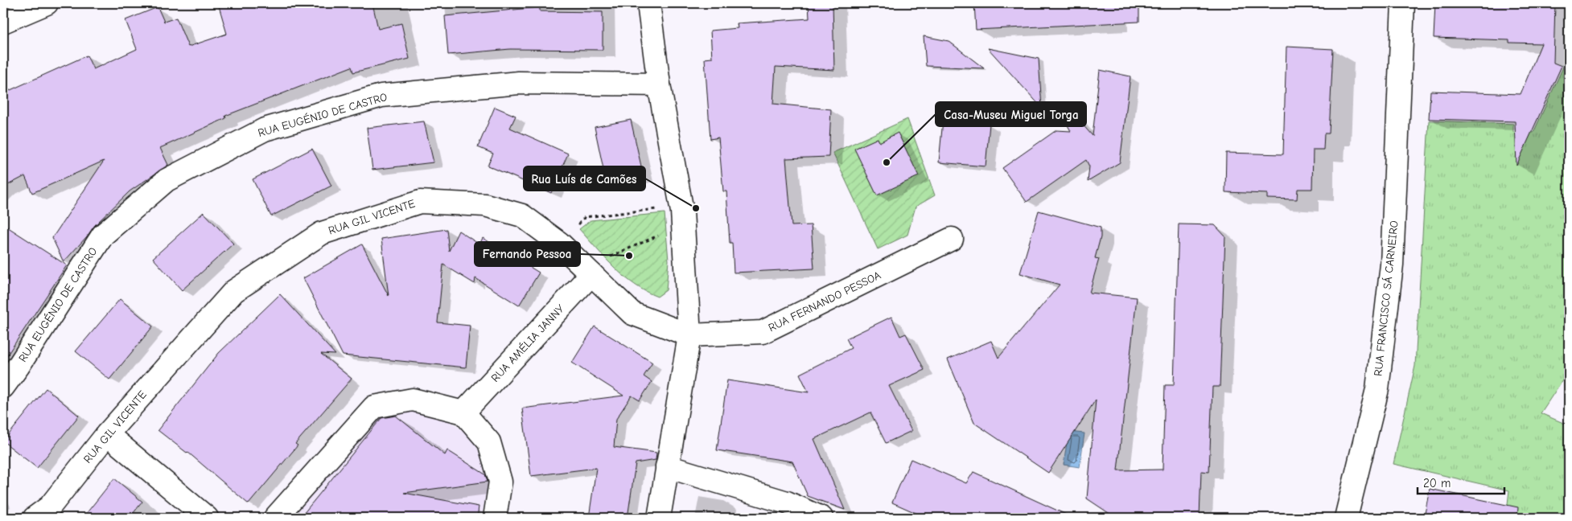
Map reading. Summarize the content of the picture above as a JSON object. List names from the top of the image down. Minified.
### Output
{"streets":{"street":["RUA EUGÉNIO DE CASTRO","RUA GIL VICENTE","RUA FRANCISCO SÁ CARNEIRO","RUA FERNANDO PESSOA","RUA AMÉLIA JANNY"]},"crossings":[["RUA GIL VICENTE","RUA FERNANDO PESSOA"],["RUA GIL VICENTE","RUA AMÉLIA JANNY"]],"places":["Casa-Museu Miguel Torga","Rua Luís de Camões","Fernando Pessoa"],"scale_bar":"20 m"}
